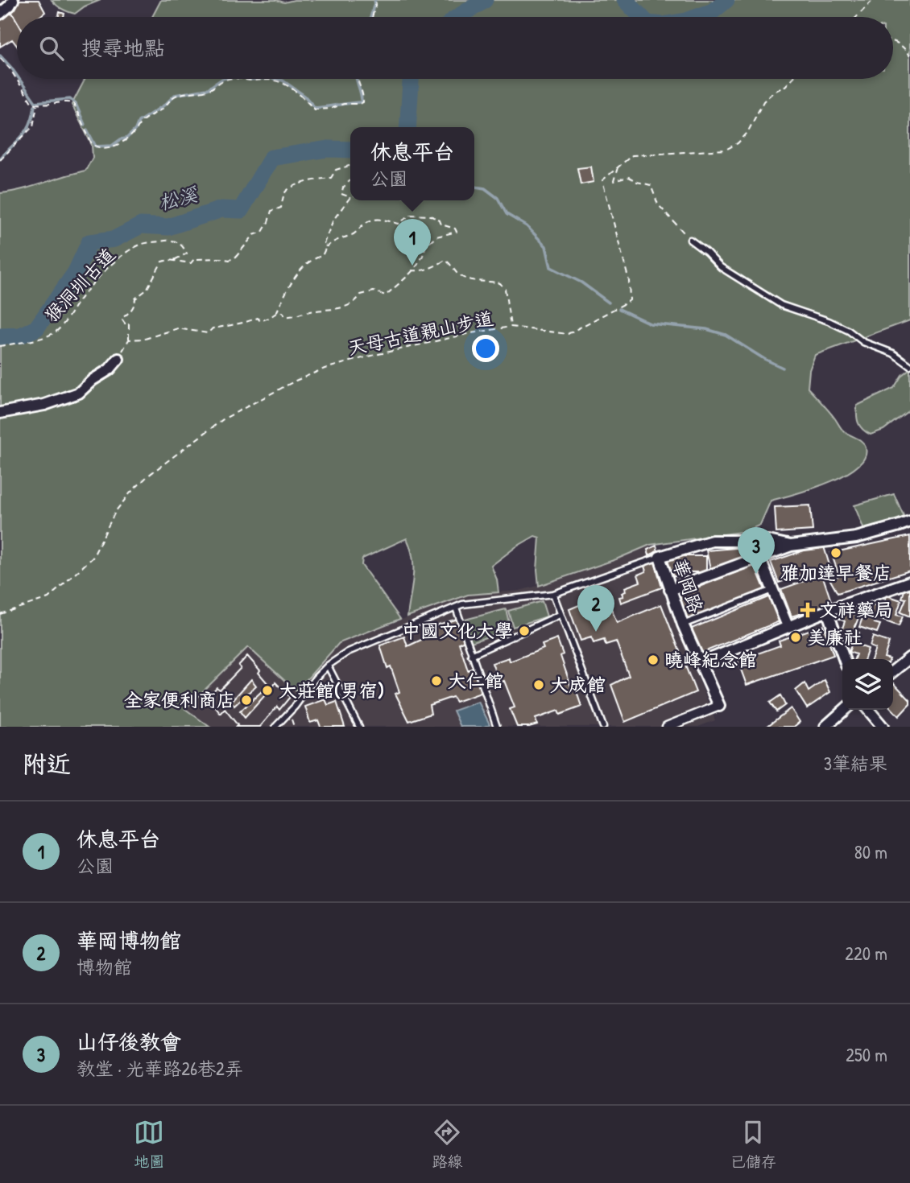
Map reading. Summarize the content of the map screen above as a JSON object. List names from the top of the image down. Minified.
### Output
{"streets":{"street":["華岡路"],"path":["猴洞圳古道","天母古道親山步道"]},"water":["松溪"],"places":{"other":["雅加達早餐店","中國文化大學","美廉社","曉峰紀念館","大仁館","大成館","大莊館(男宿)","全家便利商店"],"health":["文祥藥局"]},"page":{"search":"搜尋地點","popup":["休息平台","公園"],"pins":["1","3","2"],"heading":["附近","3筆結果"],"list":[{"mark":"1","name":"休息平台","note":"公園","value":"80 m"},{"mark":"2","name":"華岡博物館","note":"博物館","value":"220 m"},{"mark":"3","name":"山仔後教會","note":"教堂 · 光華路26巷2弄","value":"250 m"}],"nav":["地圖","路線","已儲存"]}}
